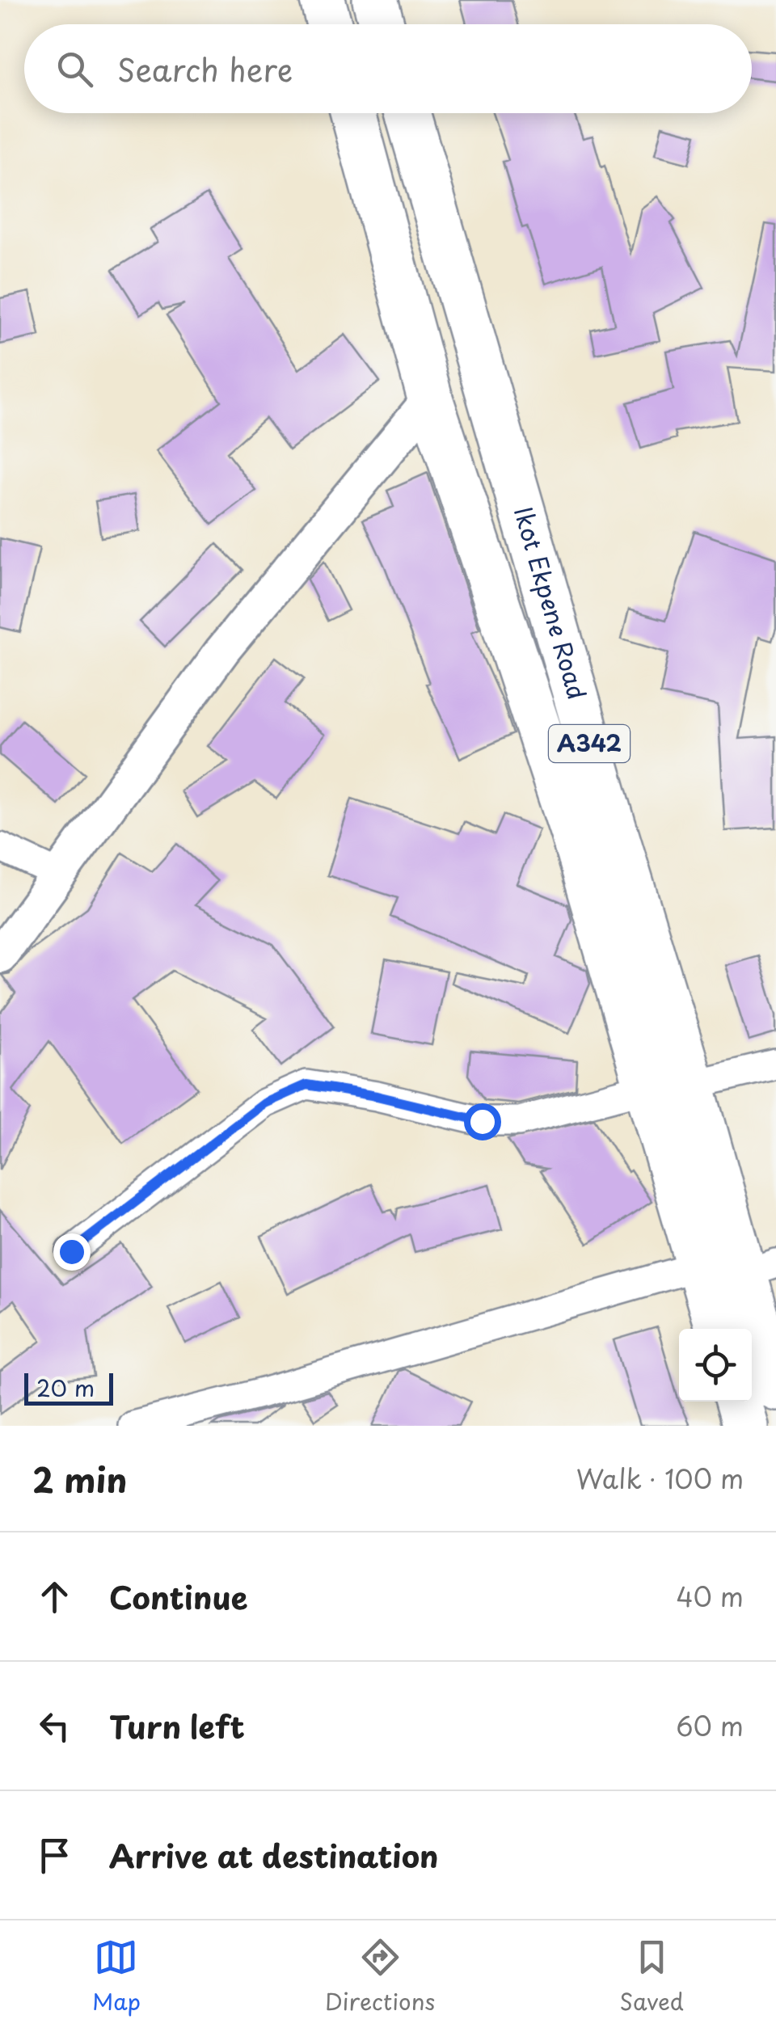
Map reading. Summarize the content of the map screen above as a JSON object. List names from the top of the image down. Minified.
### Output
{"streets":{"highway":["Ikot Ekpene Road","A342"]},"scale_bar":"20 m","page":{"search":"Search here","scale":"20 m","heading":["2 min","Walk · 100 m"],"list":[["Continue","40 m"],["Turn left","60 m"],"Arrive at destination"],"nav":["Map","Directions","Saved"]}}
